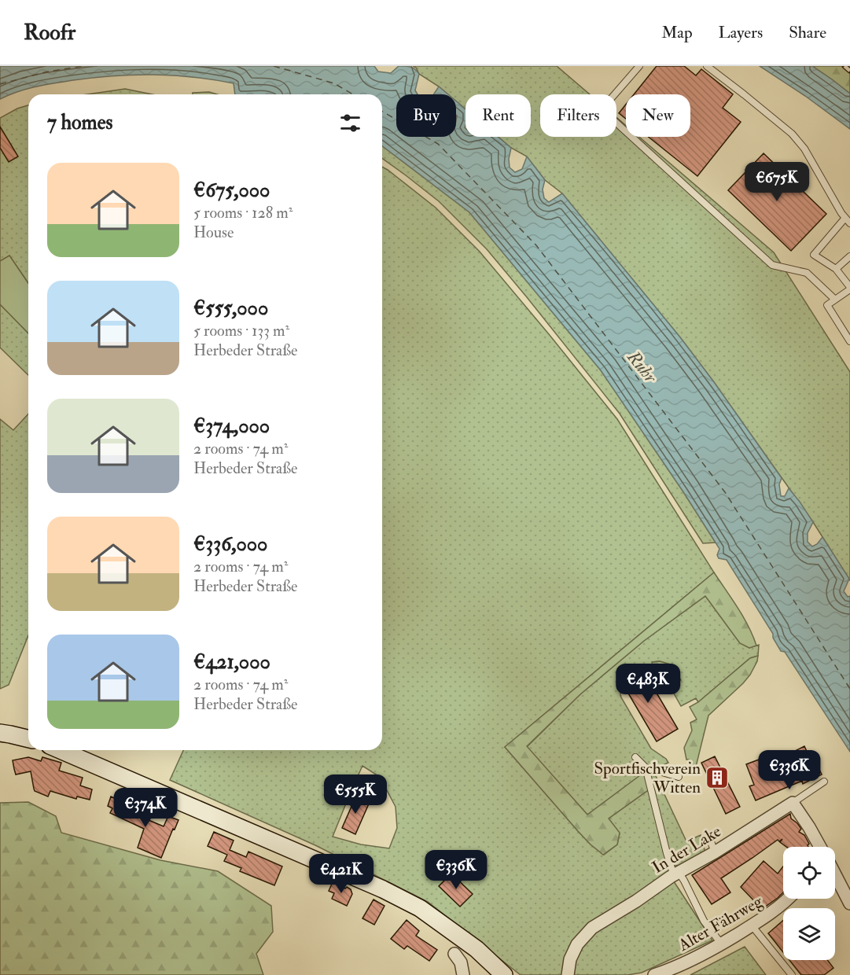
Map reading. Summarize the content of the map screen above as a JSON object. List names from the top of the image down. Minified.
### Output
{"streets":{"street":["In der Lake","Alter Fährweg"]},"water":["Ruhr"],"places":{"building":["Sportfischverein Witten"]},"page":{"header":"Roofr","nav":["Map","Layers","Share"],"chip":["Buy","Rent","Filters","New"],"heading":"7 homes","list":[{"name":"€675,000","note":"5 rooms · 128 m² · House"},{"name":"€555,000","note":"5 rooms · 133 m² · Herbeder Straße"},{"name":"€374,000","note":"2 rooms · 74 m² · Herbeder Straße"},{"name":"€336,000","note":"2 rooms · 74 m² · Herbeder Straße"},{"name":"€421,000","note":"2 rooms · 74 m² · Herbeder Straße"}],"price":["€675K","€483K","€336K","€555K","€374K","€336K","€421K"]}}
